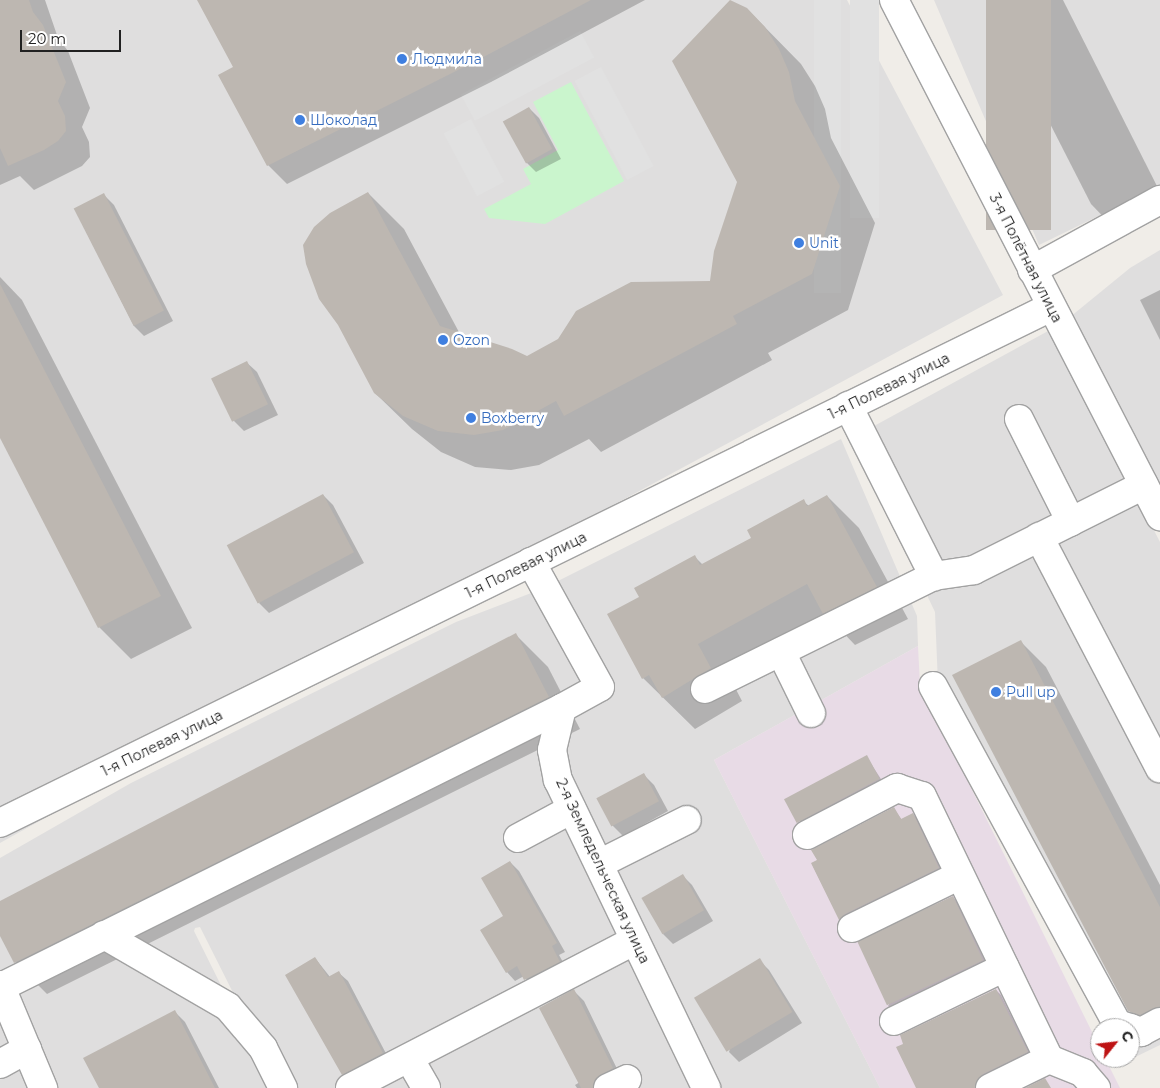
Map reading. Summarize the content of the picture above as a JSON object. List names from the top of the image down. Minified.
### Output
{"streets":{"street":["3-я Полётная улица","1-я Полевая улица","2-я Земледельческая улица"]},"crossings":[["3-я Полётная улица","1-я Полевая улица"]],"places":["Людмила","Шоколад","Unit","Ozon","Boxberry","Pull up"],"scale_bar":"20 m","north":"top right"}
